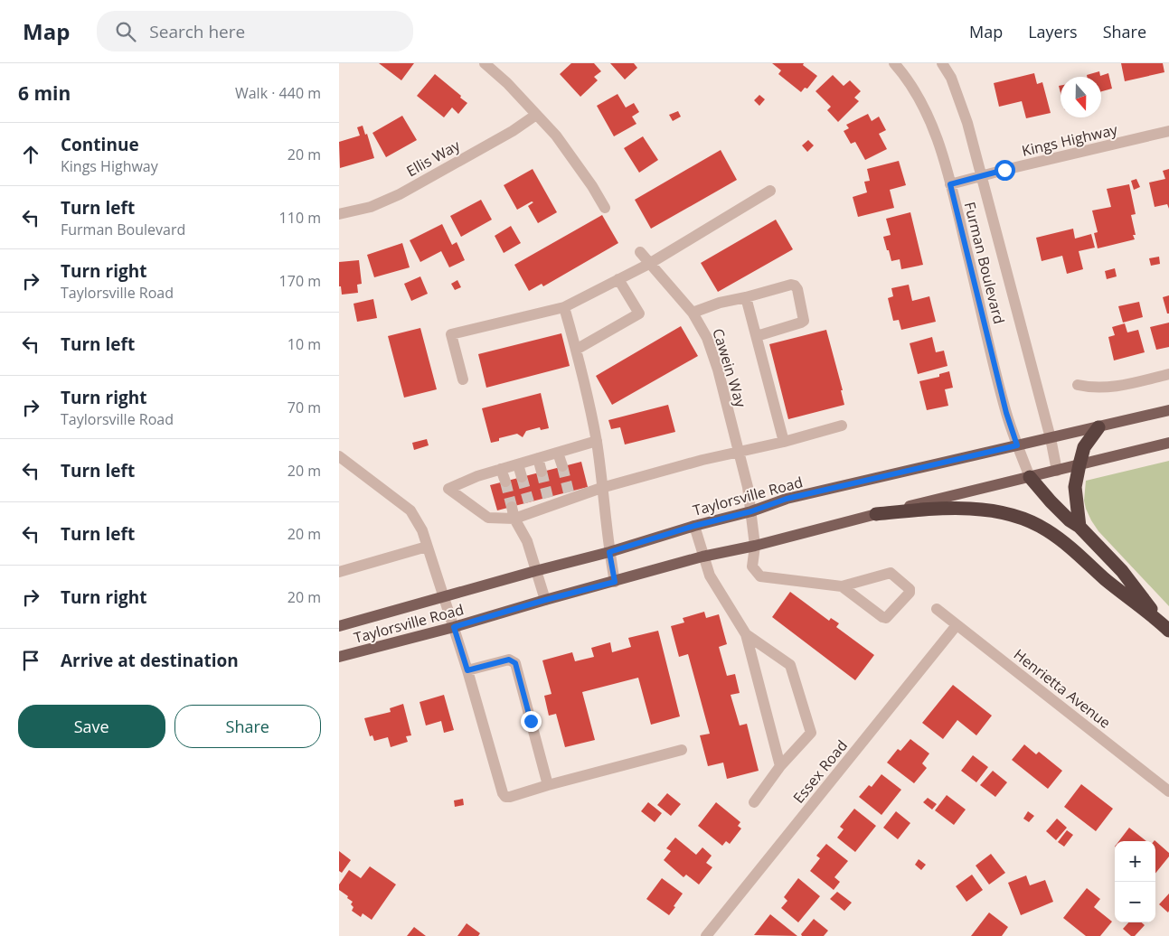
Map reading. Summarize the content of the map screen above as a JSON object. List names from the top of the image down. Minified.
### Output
{"streets":{"main road":["Taylorsville Road"],"street":["Kings Highway","Ellis Way","Furman Boulevard","Cawein Way","Henrietta Avenue","Essex Road"]},"crossings":[["Kings Highway","Furman Boulevard"],["Furman Boulevard","Taylorsville Road"],["Cawein Way","Taylorsville Road"],["Henrietta Avenue","Essex Road"]],"north":"bottom","page":{"header":"Map","search":"Search here","nav":["Map","Layers","Share"],"heading":["6 min","Walk · 440 m"],"list":[["Continue","Kings Highway","20 m"],["Turn left","Furman Boulevard","110 m"],["Turn right","Taylorsville Road","170 m"],["Turn left","10 m"],["Turn right","Taylorsville Road","70 m"],["Turn left","20 m"],["Turn left","20 m"],["Turn right","20 m"],"Arrive at destination"],"buttons":["Save","Share"],"map_buttons":["+","−"]}}
